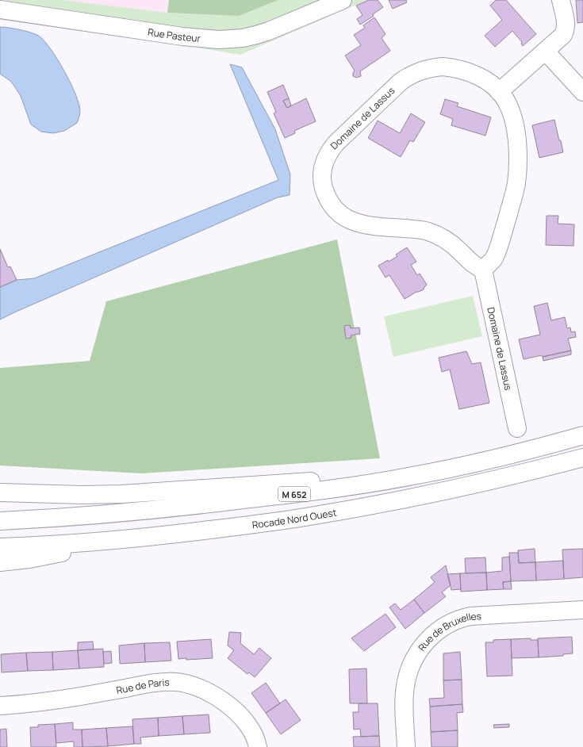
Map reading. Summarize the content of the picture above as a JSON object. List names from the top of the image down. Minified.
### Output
{"streets":{"main road":["Rue Pasteur","Domaine de Lassus","M 652","Rocade Nord Ouest","Rue de Bruxelles","Rue de Paris"]}}
